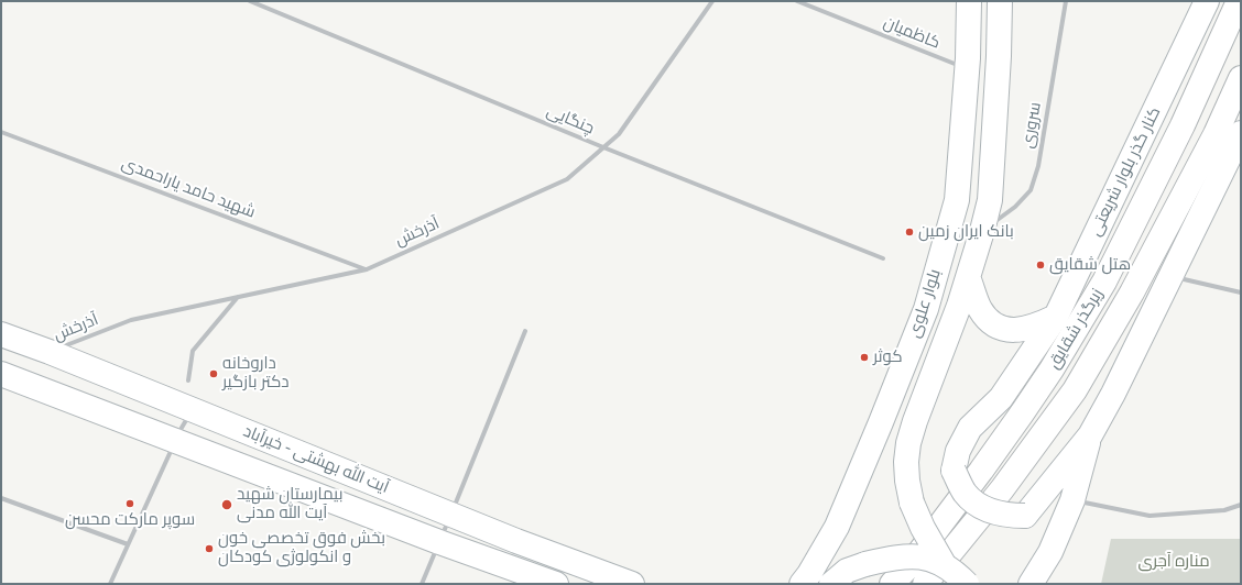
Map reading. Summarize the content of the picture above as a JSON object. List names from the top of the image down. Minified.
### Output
{"streets":{"main road":["کنار گذر بلوار شریعتی","بلوار علوی","زیرگذر شقایق","آیت الله بهشتی - خیرآباد"],"street":["کاظمیان","چنگایی","سروری","شهید حامد یاراحمدی","آذرخش"]},"crossings":[["کاظمیان","بلوار علوی"],["چنگایی","آذرخش"],["سروری","بلوار علوی"],["کنار گذر بلوار شریعتی","زیرگذر شقایق"],["شهید حامد یاراحمدی","آذرخش"],["آذرخش","آیت الله بهشتی - خیرآباد"]],"parks":["مناره آجری"],"places":["بانک ایران زمین","هتل شقایق","کوثر","داروخانه دکتر بازگیر","سوپر مارکت محسن","بیمارستان شهید آیت الله مدنی","بخش فوق تخصصی خون و انکولوژی کودکان"]}
